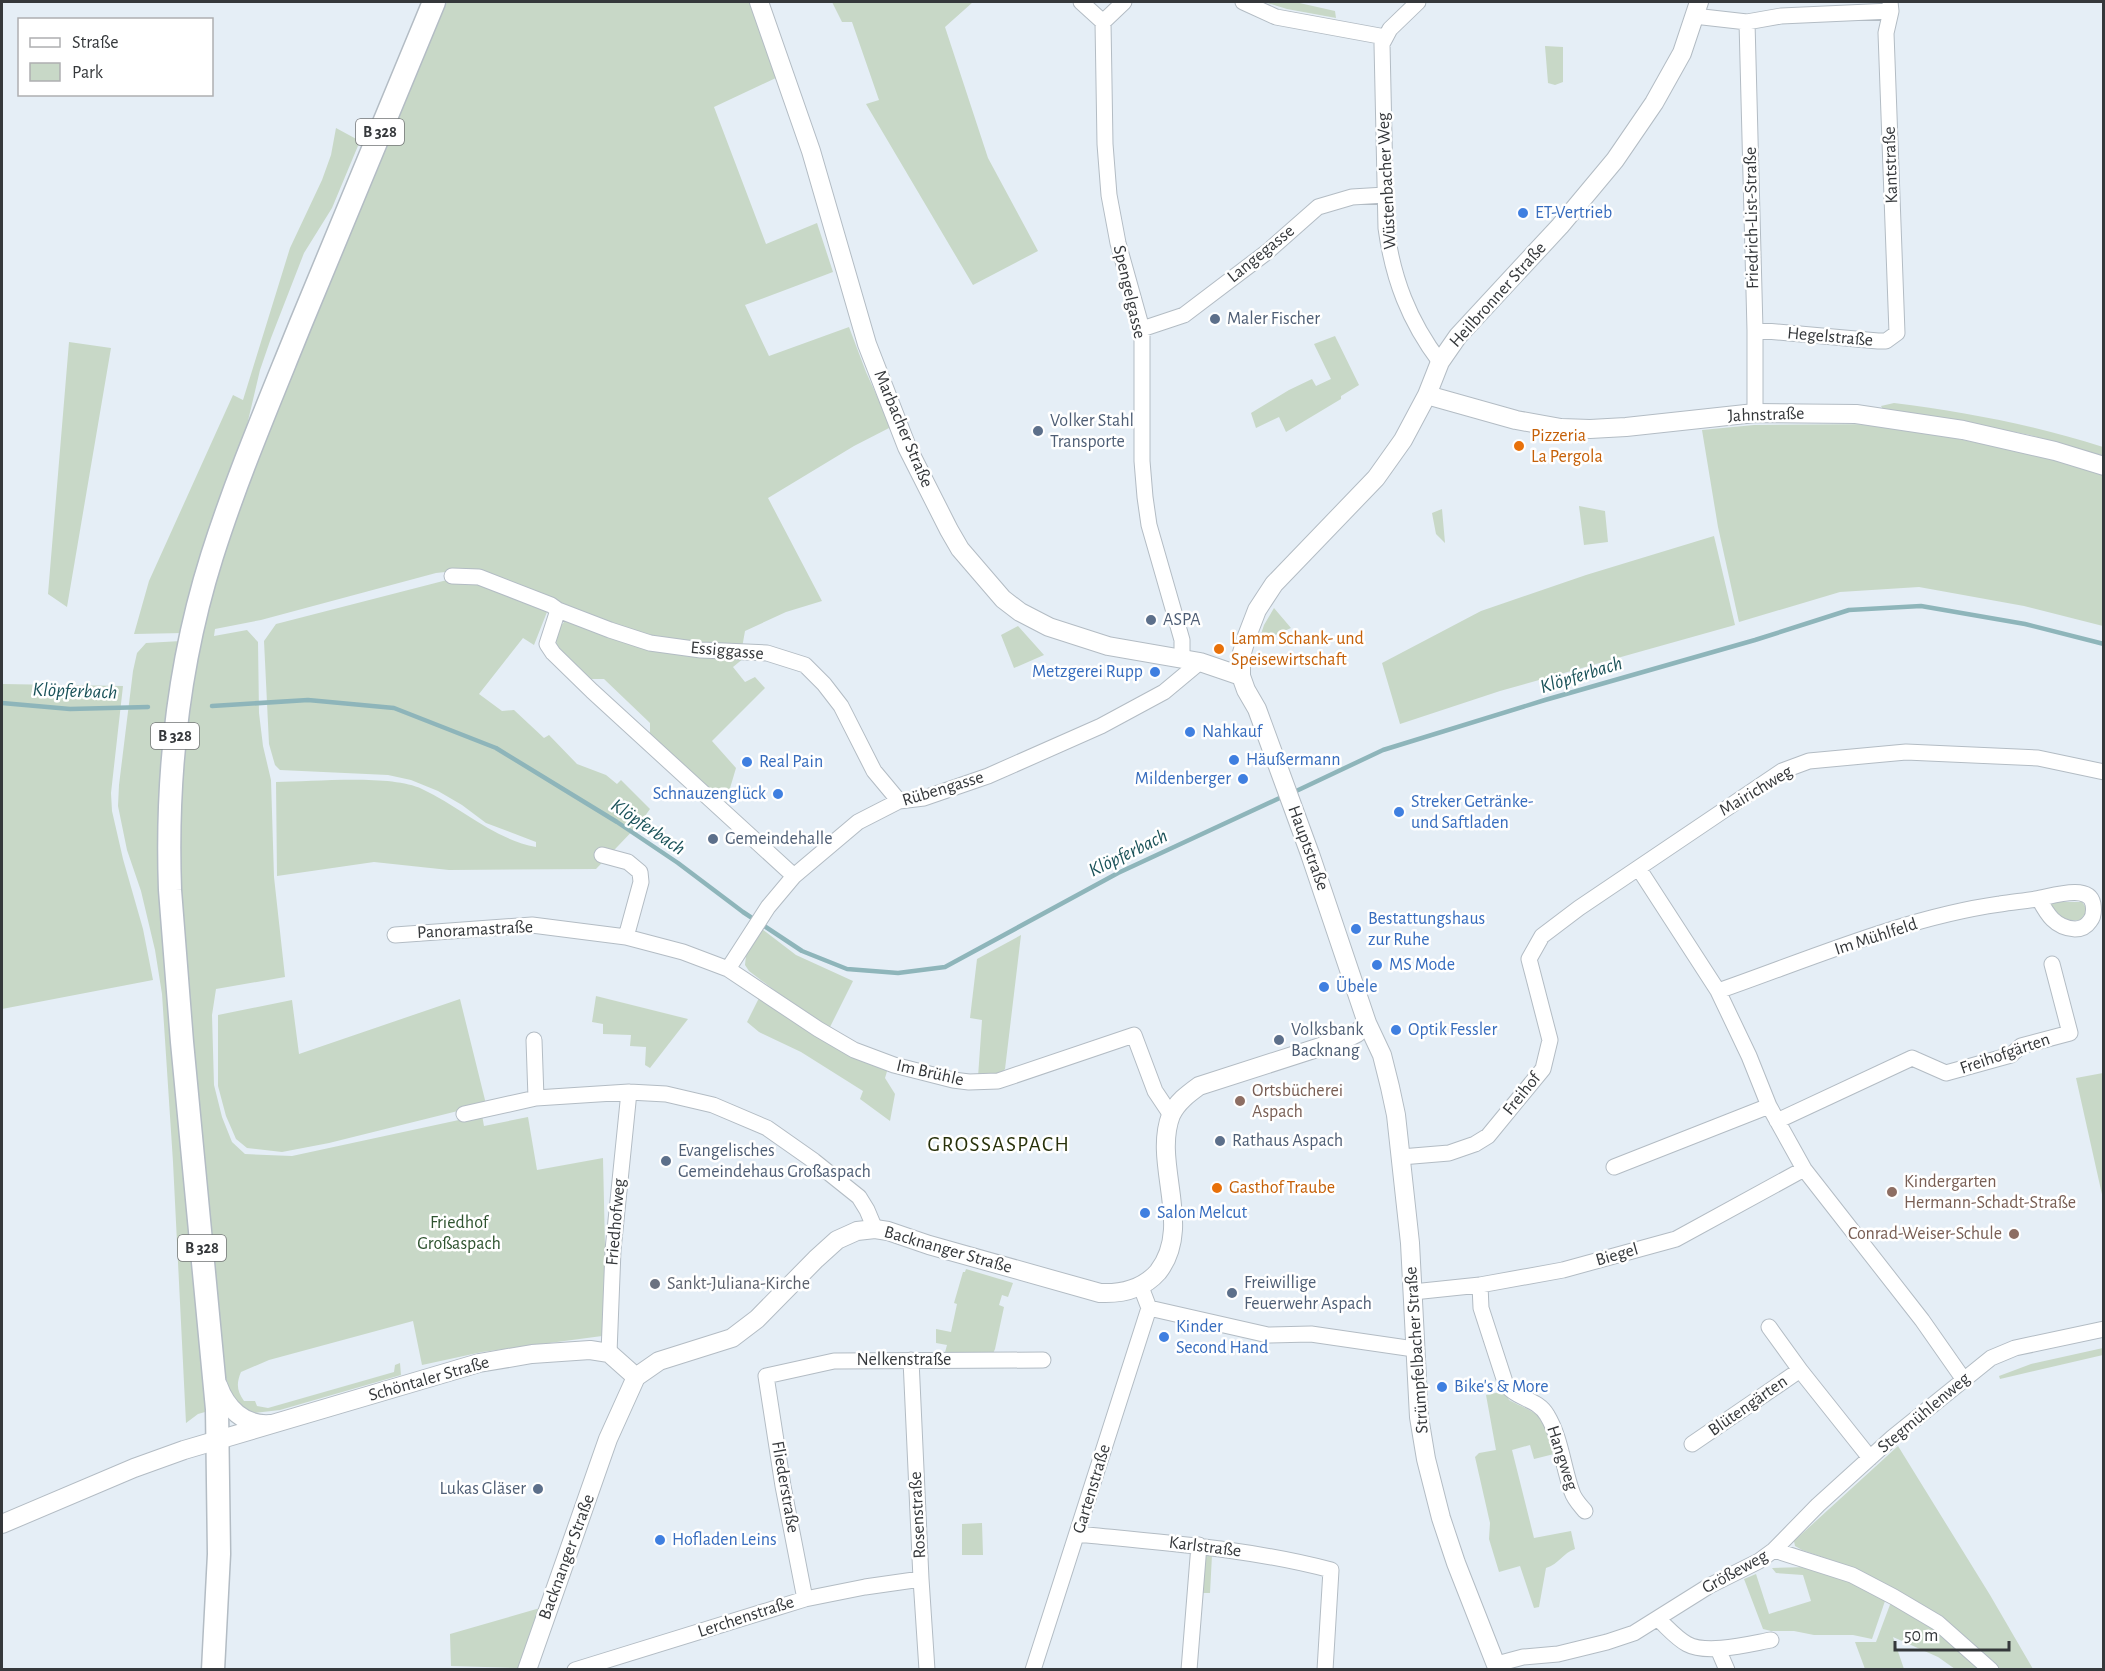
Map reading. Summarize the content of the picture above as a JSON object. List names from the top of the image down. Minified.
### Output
{"streets":{"main road":["B 328"],"street":["Kantstraße","Wüstenbacher Weg","Friedrich-List-Straße","Langegasse","Spengelgasse","Heilbronner Straße","Hegelstraße","Jahnstraße","Marbacher Straße","Essiggasse","Rübengasse","Mairichweg","Hauptstraße","Panoramastraße","Im Mühlfeld","Freihofgärten","Im Brühle","Freihof","Friedhofweg","Backnanger Straße","Biegel","Strümpfelbacher Straße","Nelkenstraße","Schöntaler Straße","Blütengärten","Stegmühlenweg","Hangweg","Fliederstraße","Gartenstraße","Rosenstraße","Karlstraße","Größeweg","Lerchenstraße"]},"crossings":[["B 328","Schöntaler Straße"],["Kantstraße","Hegelstraße"],["Wüstenbacher Weg","Langegasse"],["Wüstenbacher Weg","Heilbronner Straße"],["Friedrich-List-Straße","Hegelstraße"],["Friedrich-List-Straße","Jahnstraße"],["Langegasse","Spengelgasse"],["Spengelgasse","Marbacher Straße"],["Spengelgasse","Rübengasse"],["Heilbronner Straße","Jahnstraße"],["Heilbronner Straße","Marbacher Straße"],["Heilbronner Straße","Hauptstraße"],["Marbacher Straße","Rübengasse"],["Marbacher Straße","Hauptstraße"],["Essiggasse","Rübengasse"],["Rübengasse","Panoramastraße"],["Rübengasse","Im Brühle"],["Mairichweg","Freihof"],["Hauptstraße","Strümpfelbacher Straße"],["Panoramastraße","Im Brühle"],["Freihof","Strümpfelbacher Straße"],["Friedhofweg","Schöntaler Straße"],["Biegel","Strümpfelbacher Straße"],["Biegel","Hangweg"],["Strümpfelbacher Straße","Größeweg"],["Nelkenstraße","Fliederstraße"],["Nelkenstraße","Rosenstraße"],["Blütengärten","Stegmühlenweg"],["Stegmühlenweg","Größeweg"],["Fliederstraße","Lerchenstraße"],["Gartenstraße","Karlstraße"],["Rosenstraße","Lerchenstraße"]],"districts":["GROSSASPACH"],"water":["Klöpferbach"],"parks":["Friedhof Großaspach"],"places":["ET-Vertrieb","Maler Fischer","Volker Stahl Transporte","Pizzeria La Pergola","ASPA","Lamm Schank- und Speisewirtschaft","Metzgerei Rupp","Nahkauf","Häußermann","Real Pain","Mildenberger","Schnauzenglück","Streker Getränke- und Saftladen","Gemeindehalle","Bestattungshaus zur Ruhe","MS Mode","Übele","Optik Fessler","Volksbank Backnang","Ortsbücherei Aspach","Rathaus Aspach","Evangelisches Gemeindehaus Großaspach","Gasthof Traube","Kindergarten Hermann-Schadt-Straße","Salon Melcut","Conrad-Weiser-Schule","Sankt-Juliana-Kirche","Freiwillige Feuerwehr Aspach","Kinder Second Hand","Bike's & More","Lukas Gläser","Hofladen Leins"],"legend":["Straße","Park"],"scale_bar":"50 m"}
